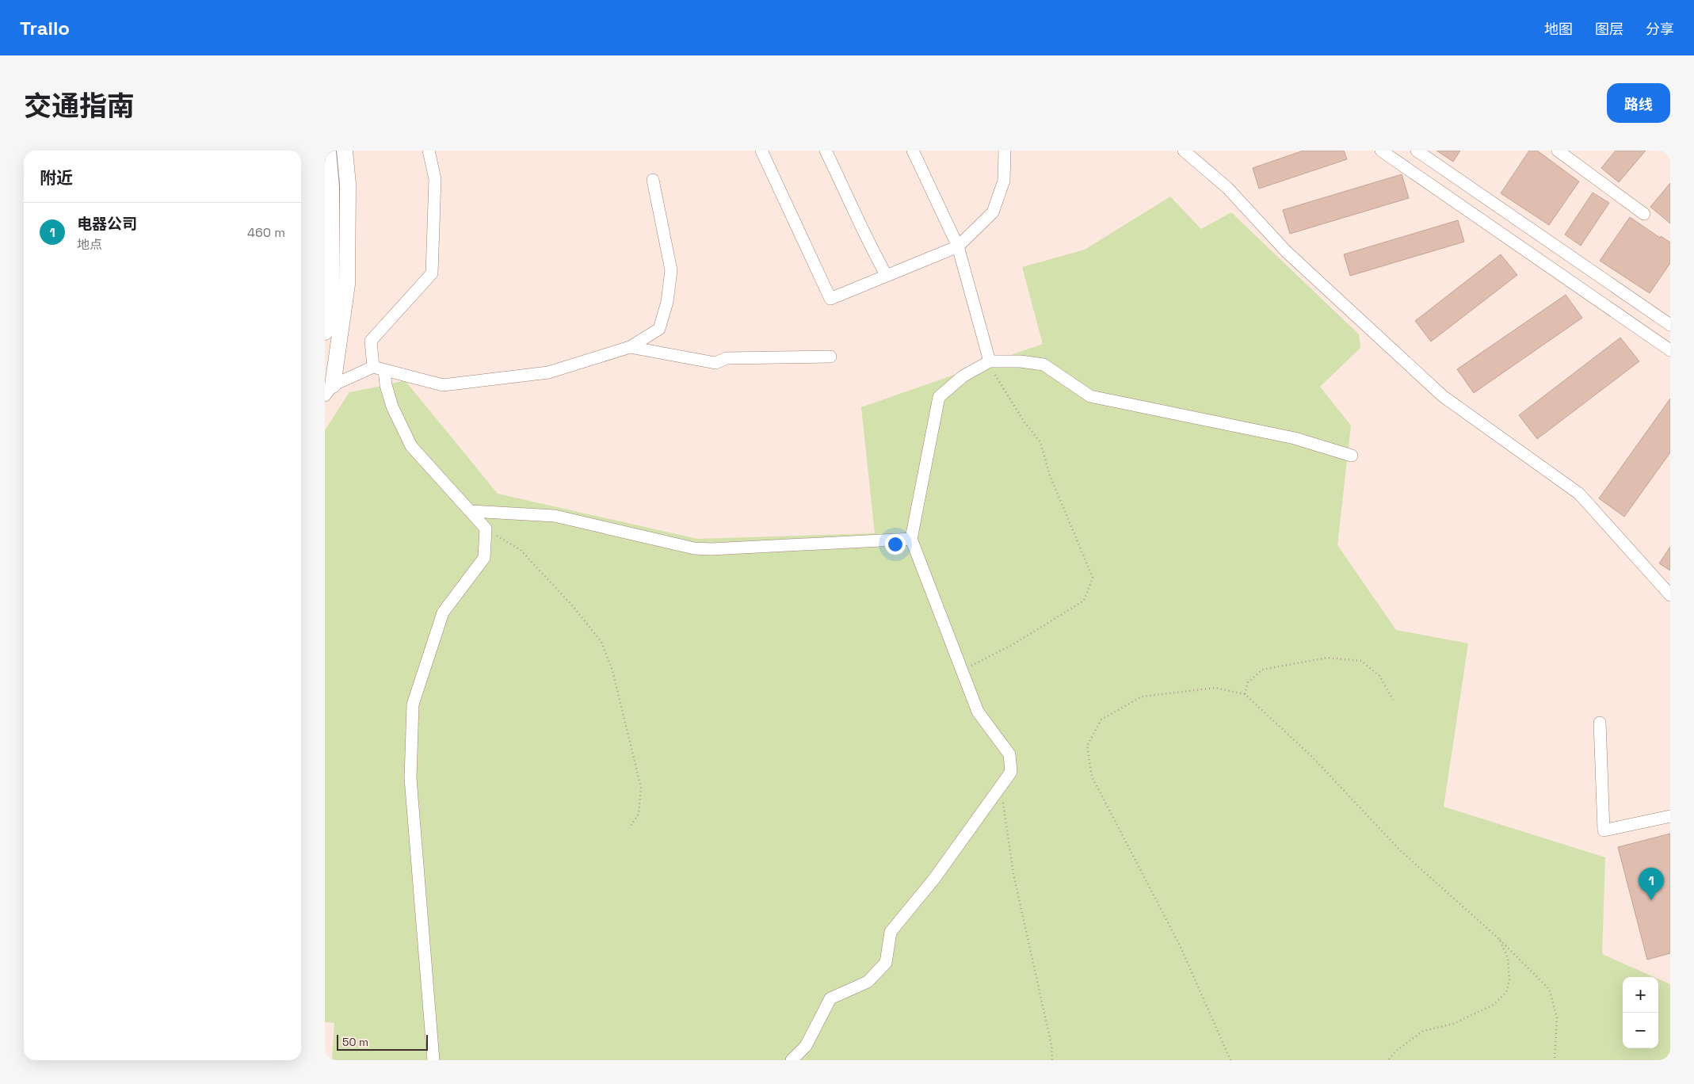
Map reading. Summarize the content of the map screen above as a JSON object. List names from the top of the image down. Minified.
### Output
{"scale_bar":"50 m","page":{"header":"Trailo","nav":["地图","图层","分享"],"title":"交通指南","buttons":"路线","heading":"附近","list":[{"mark":"1","name":"电器公司","note":"地点","value":"460 m"}],"pins":"1","map_buttons":["+","−"],"scale":"50 m"}}
